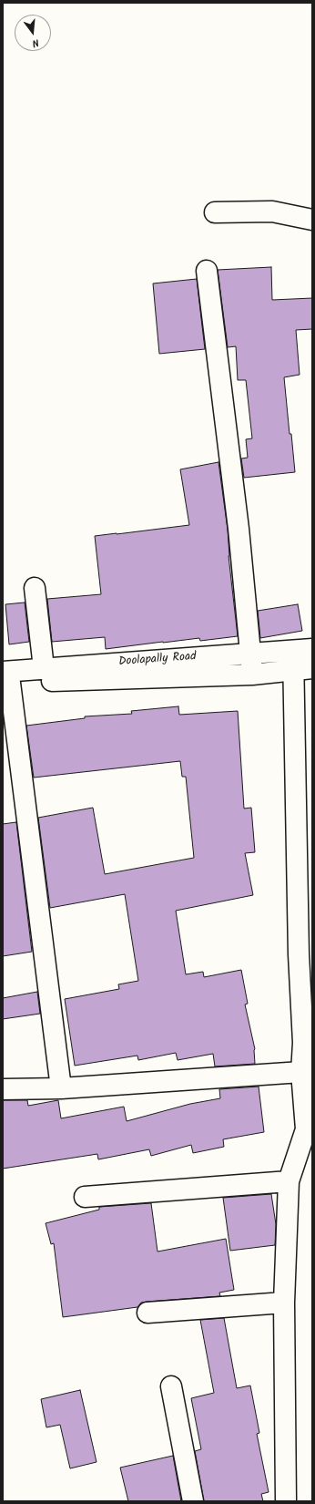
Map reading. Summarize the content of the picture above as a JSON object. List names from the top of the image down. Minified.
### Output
{"streets":{"street":["Doolapally Road"]},"north":"bottom"}
